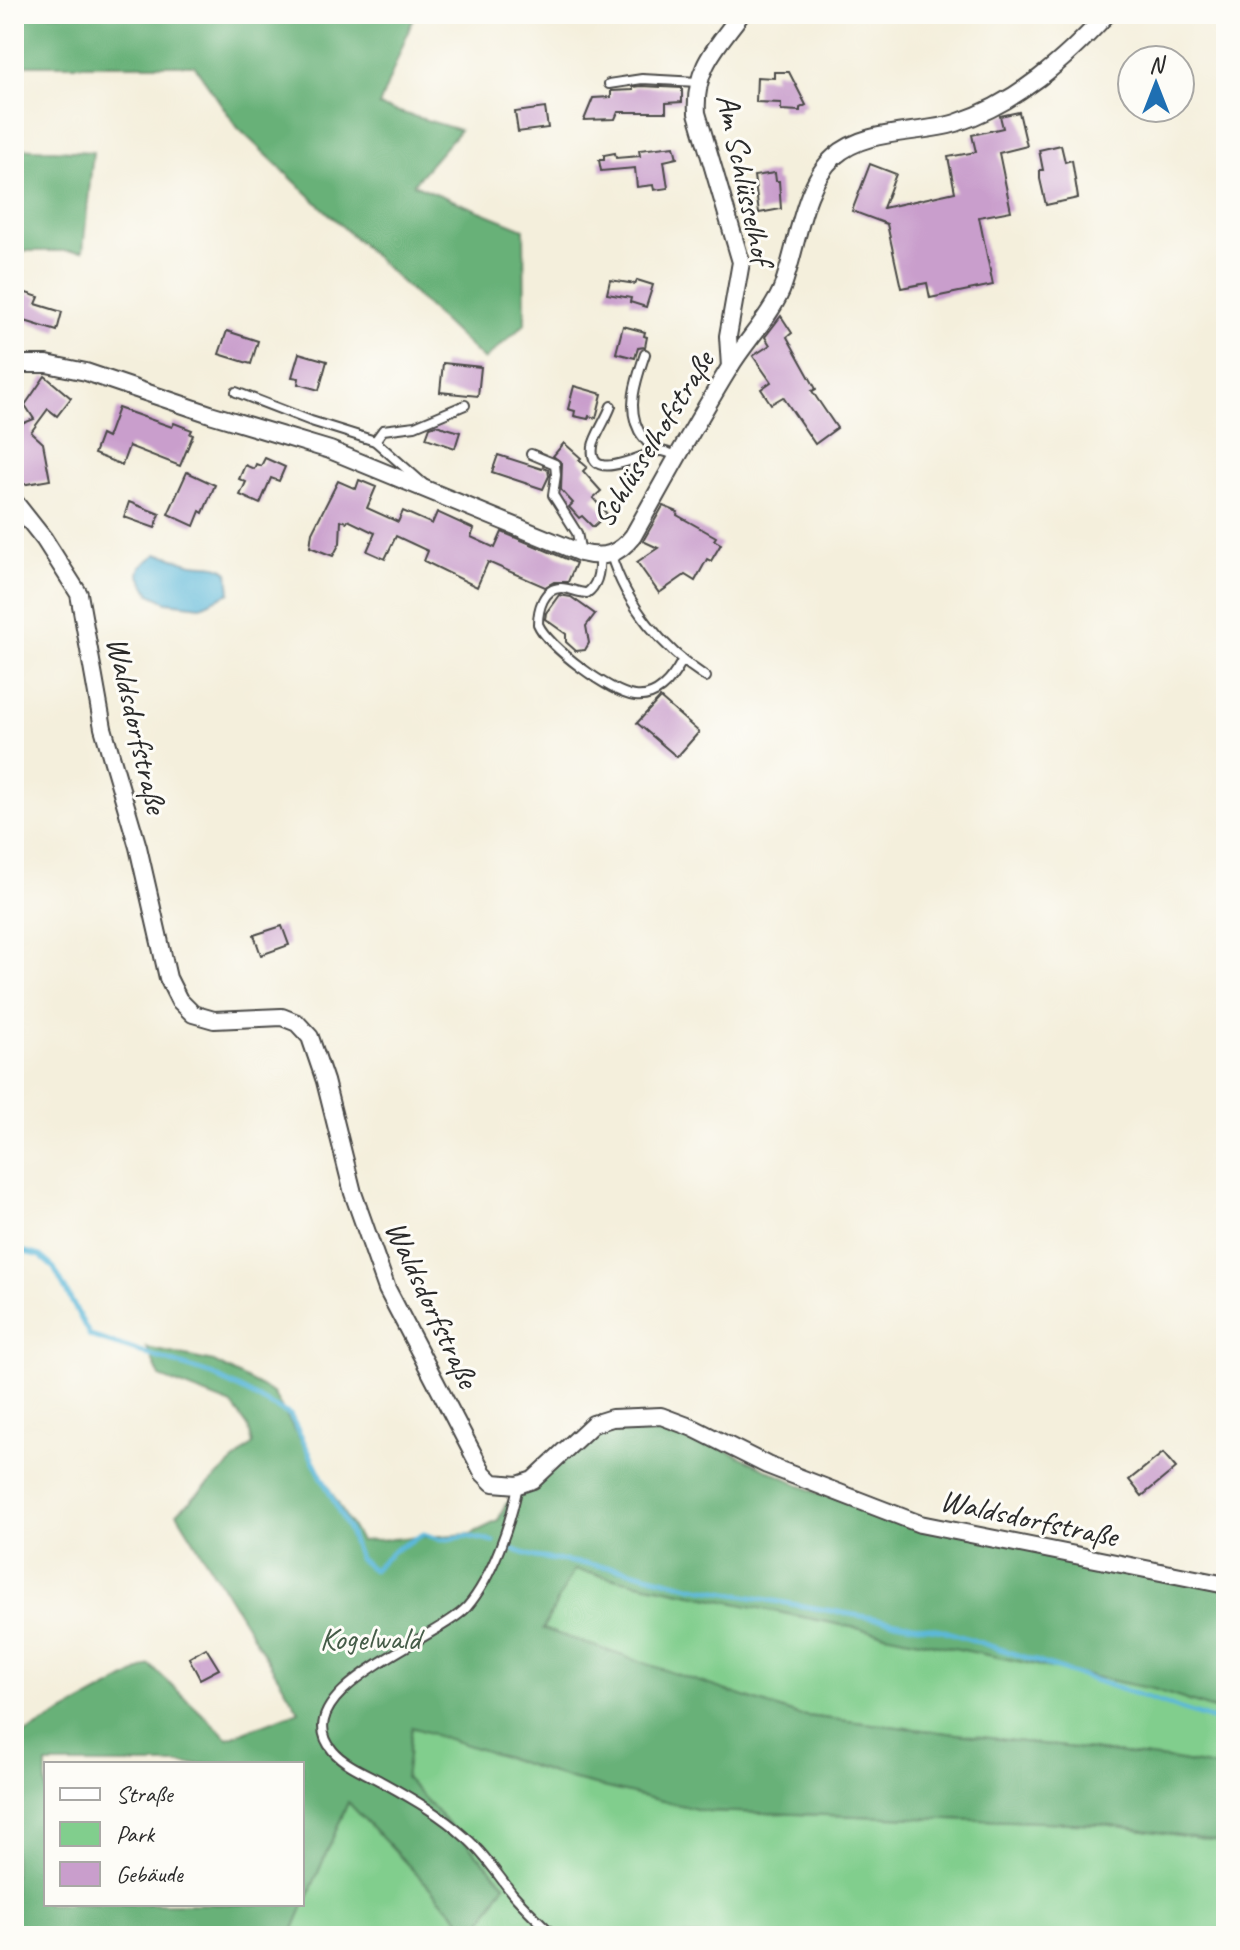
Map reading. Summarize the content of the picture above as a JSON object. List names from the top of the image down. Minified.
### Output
{"streets":{"street":["Am Schlüsselhof","Schlüsselhofstraße","Waldsdorfstraße"]},"crossings":[["Am Schlüsselhof","Schlüsselhofstraße"]],"parks":["Kogelwald"],"legend":["Straße","Park","Gebäude"],"north":"top"}
